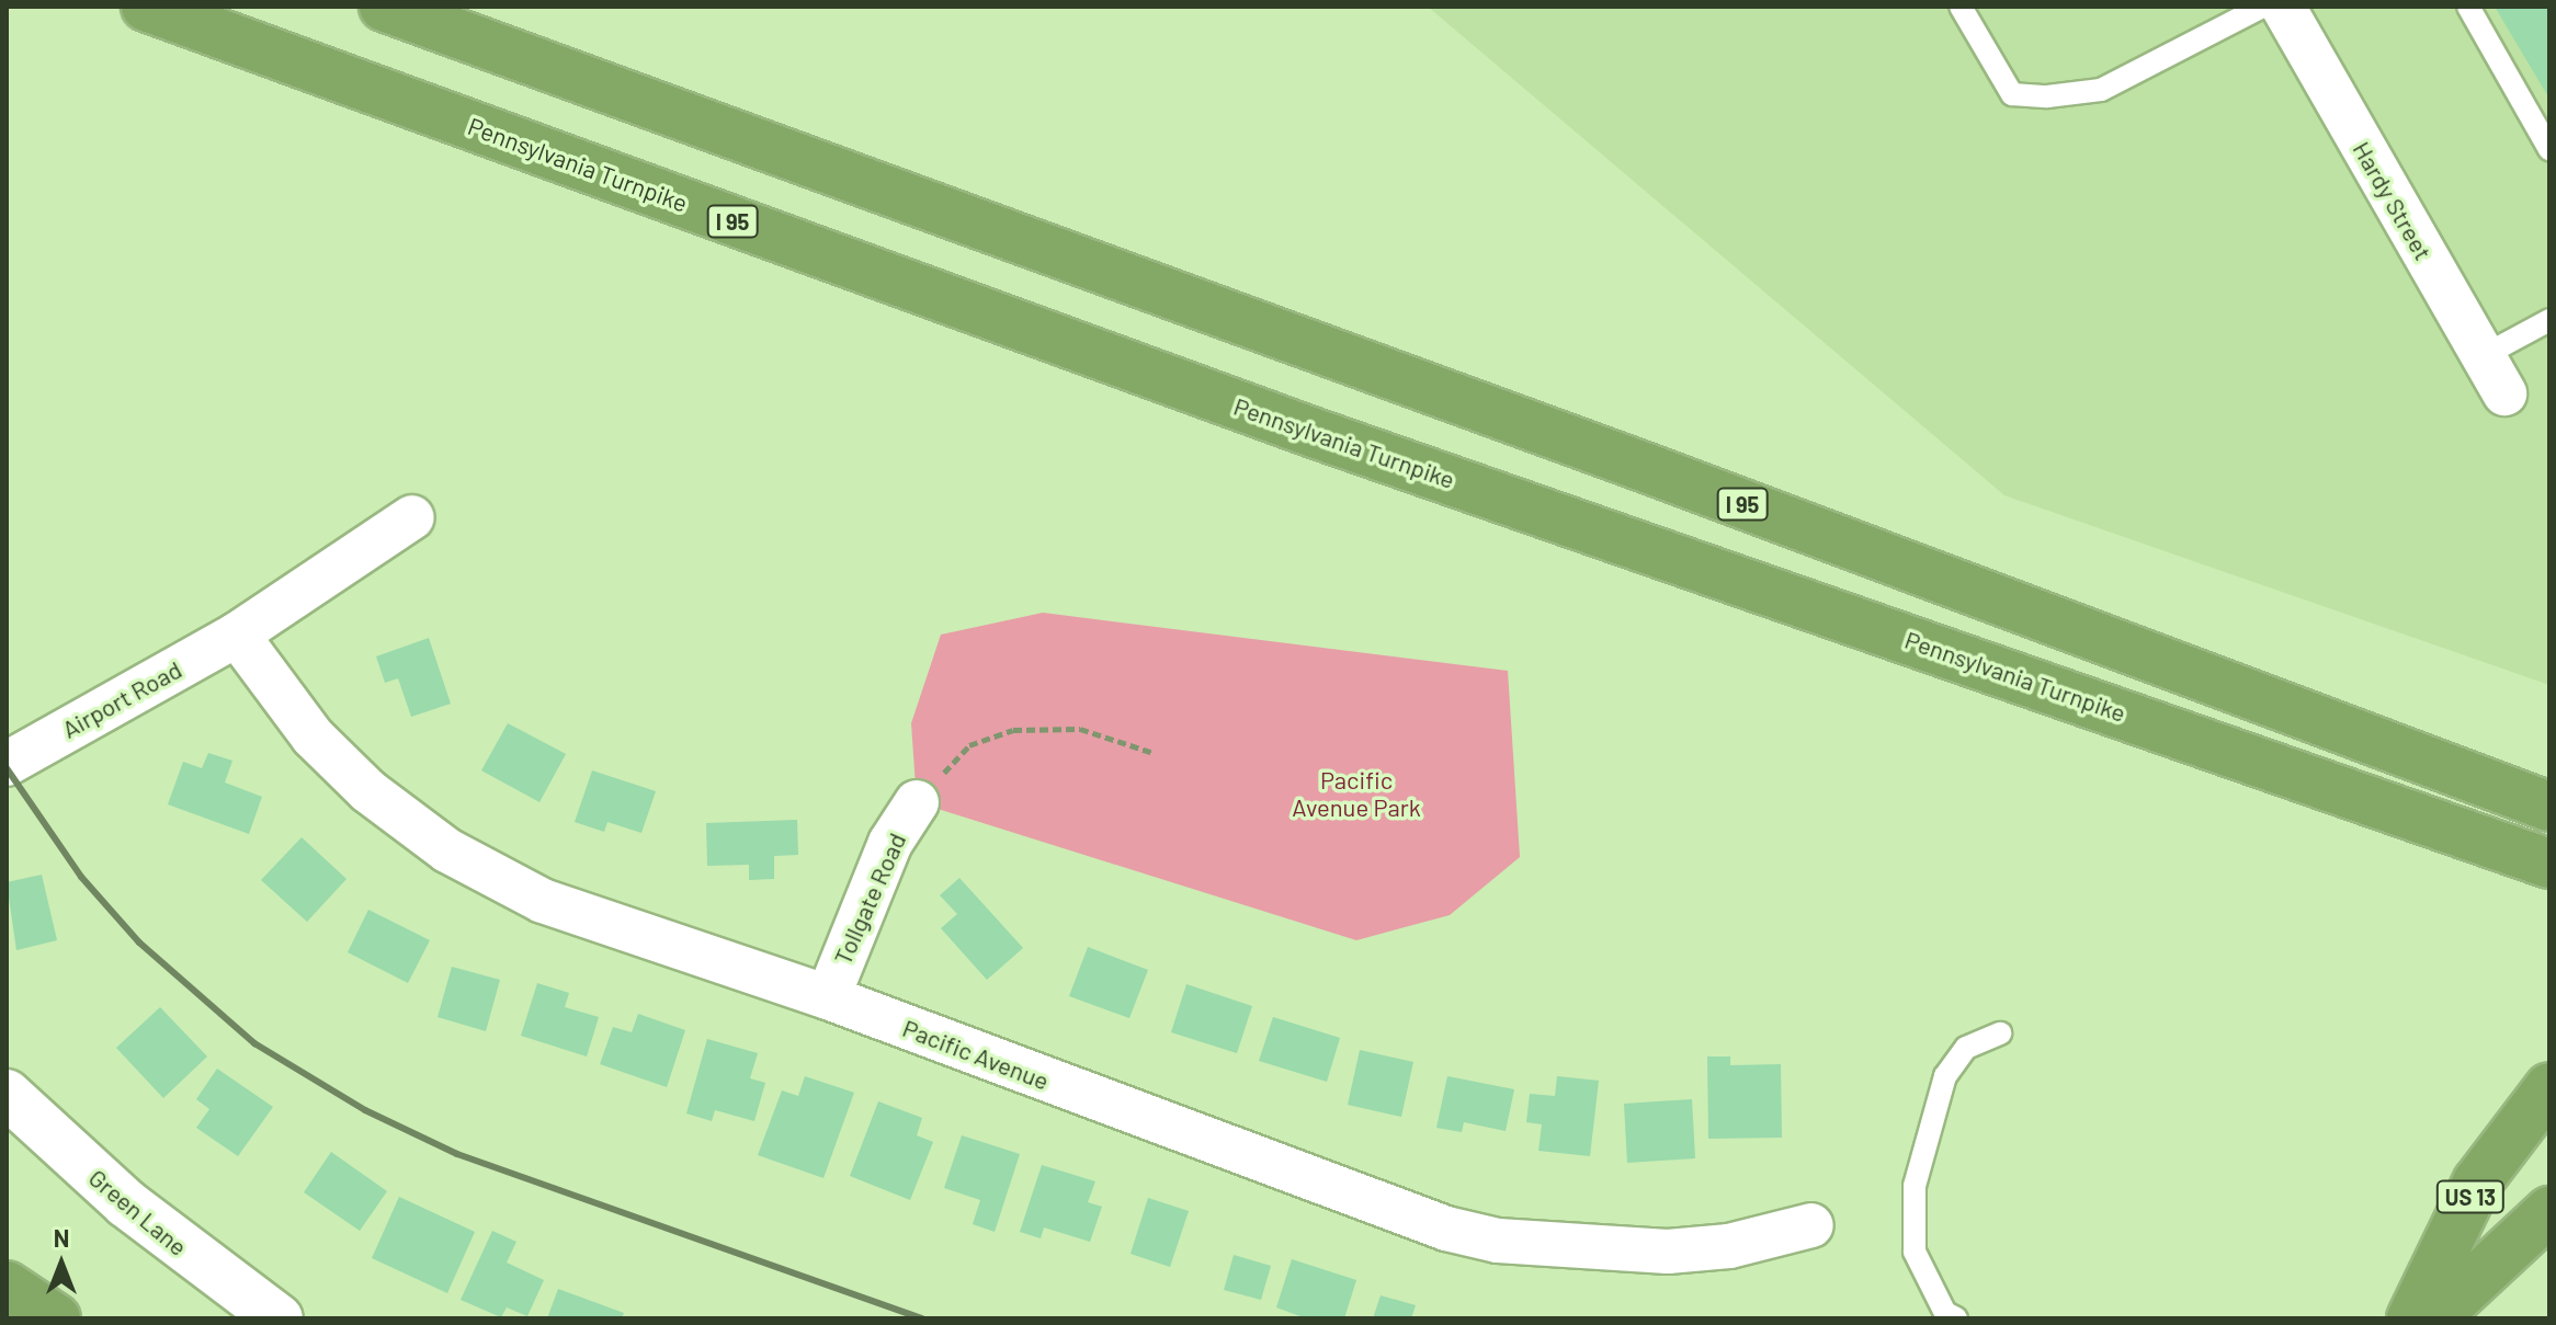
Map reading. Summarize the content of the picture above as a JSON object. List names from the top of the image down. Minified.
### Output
{"streets":{"highway":["Pennsylvania Turnpike","I 95","US 13"],"street":["Hardy Street","Airport Road","Tollgate Road","Pacific Avenue","Green Lane"]},"crossings":[["Airport Road","Pacific Avenue"],["Tollgate Road","Pacific Avenue"]],"parks":["Pacific Avenue Park"],"north":"top"}
